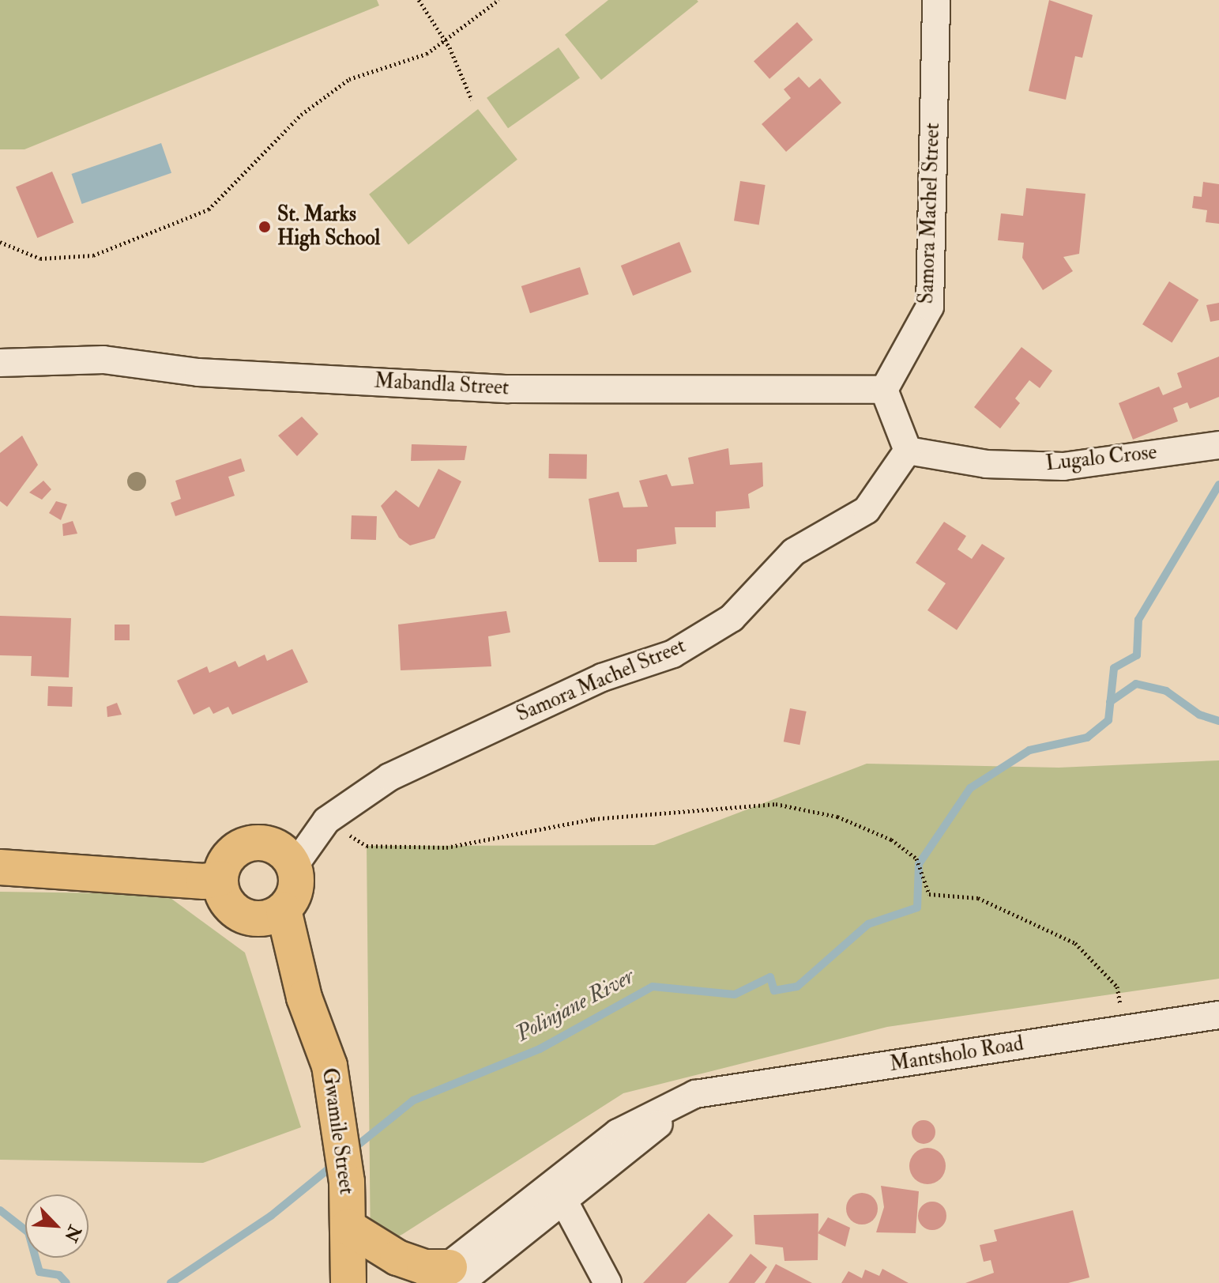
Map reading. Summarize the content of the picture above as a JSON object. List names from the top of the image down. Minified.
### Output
{"streets":{"main road":["Gwamile Street"],"street":["Samora Machel Street","Mabandla Street","Lugalo Crose","Mantsholo Road"]},"crossings":[["Samora Machel Street","Mabandla Street"],["Samora Machel Street","Lugalo Crose"],["Samora Machel Street","Gwamile Street"]],"water":["Polinjane River"],"places":["St. Marks High School"],"north":"bottom right"}
